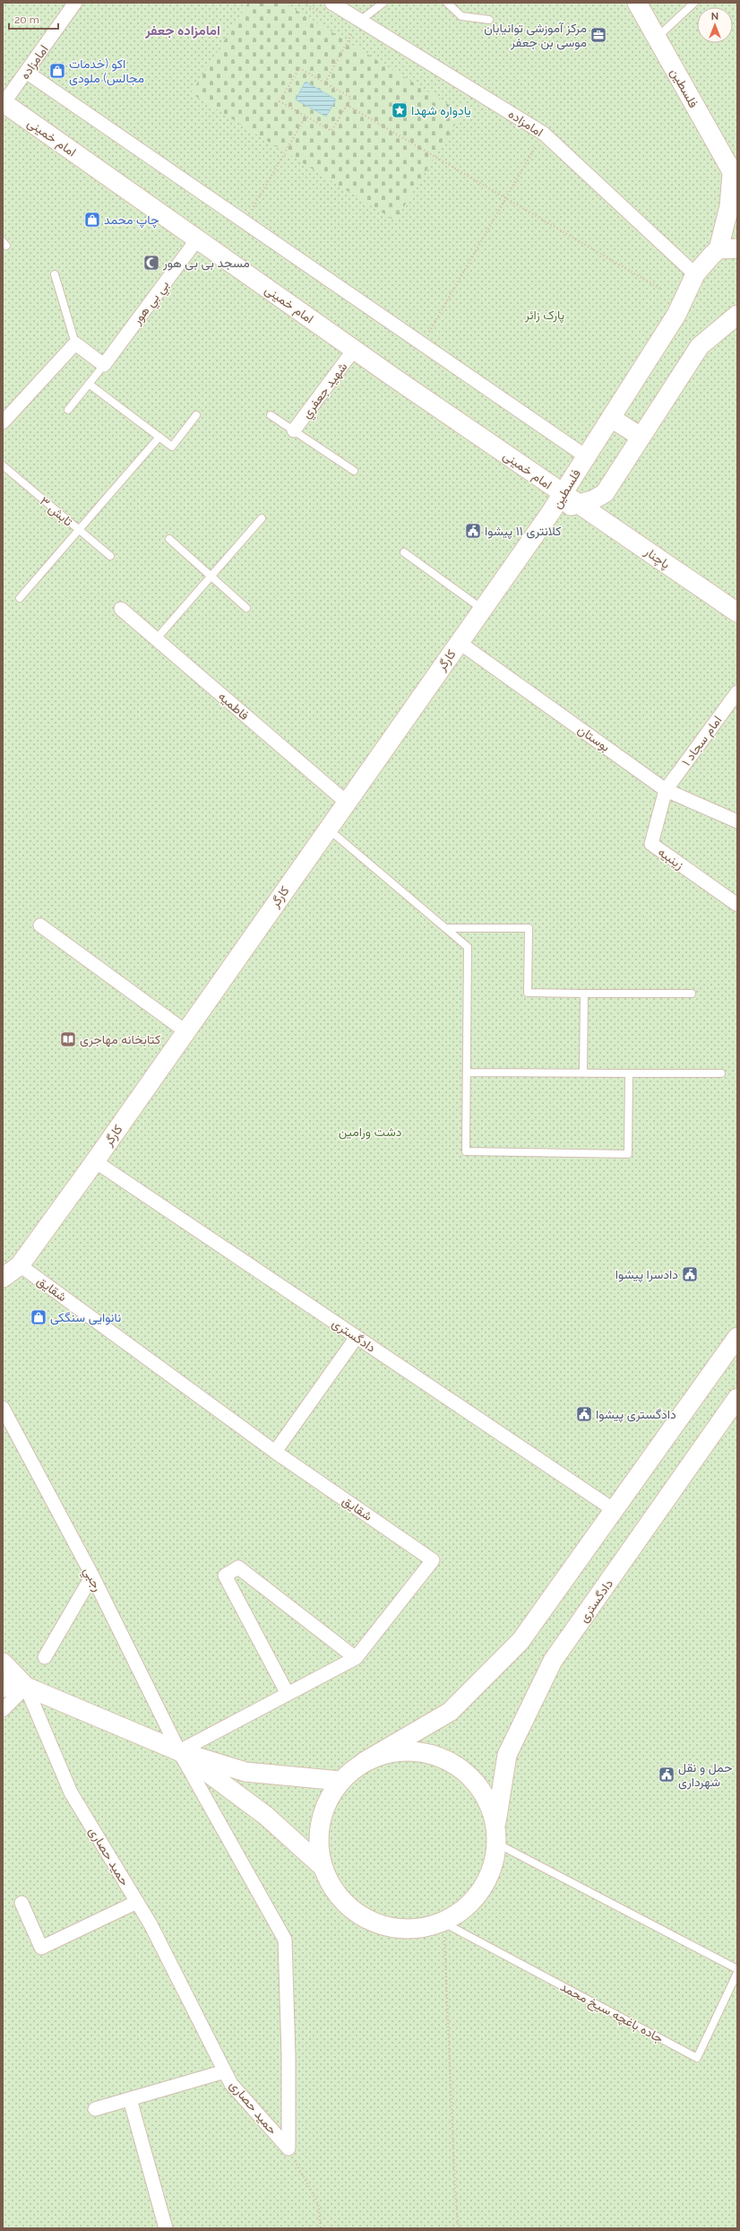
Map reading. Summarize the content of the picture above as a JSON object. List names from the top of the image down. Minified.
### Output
{"streets":{"main road":["فلسطین","امام خمینی","پاچنار","کارگر","دادگستری"],"street":["امامزاده","بي بي هور","شهيد جعفري","فاطميه","بوستان","امام سجاد ۱","زينبيه","شقايق","رجبي","حمید حصاری"],"lane":["تابش ۳","جاده باغچه سیخ محمد"]},"crossings":[["امامزاده","فلسطین"],["امامزاده","امام خمینی"],["فلسطین","امام خمینی"],["فلسطین","پاچنار"],["فلسطین","کارگر"],["امام خمینی","بي بي هور"],["امام خمینی","شهيد جعفري"],["امام خمینی","پاچنار"],["کارگر","فاطميه"],["کارگر","بوستان"],["کارگر","شقايق"],["کارگر","دادگستری"],["بوستان","امام سجاد ۱"],["بوستان","زينبيه"],["امام سجاد ۱","زينبيه"],["شقايق","رجبي"],["شقايق","حمید حصاری"],["رجبي","حمید حصاری"]],"districts":["امامزاده جعفر"],"parks":["پارک زائر","دشت ورامین"],"places":{"office":["مرکز آموزشی توانیابان موسی بن جعفر"],"shop":["اکو (خدمات مجالس) ملودی","چاپ محمد","نانوایی سنگکی"],"place":["یادواره شهدا"],"mosque":["مسجد بی بی هور"],"public building":["کلانتری ۱۱ پیشوا","دادسرا پیشوا","دادگستری پیشوا","حمل و نقل شهرداری"],"library":["کتابخانه مهاجری"]},"scale_bar":"20 m","north":"top"}
